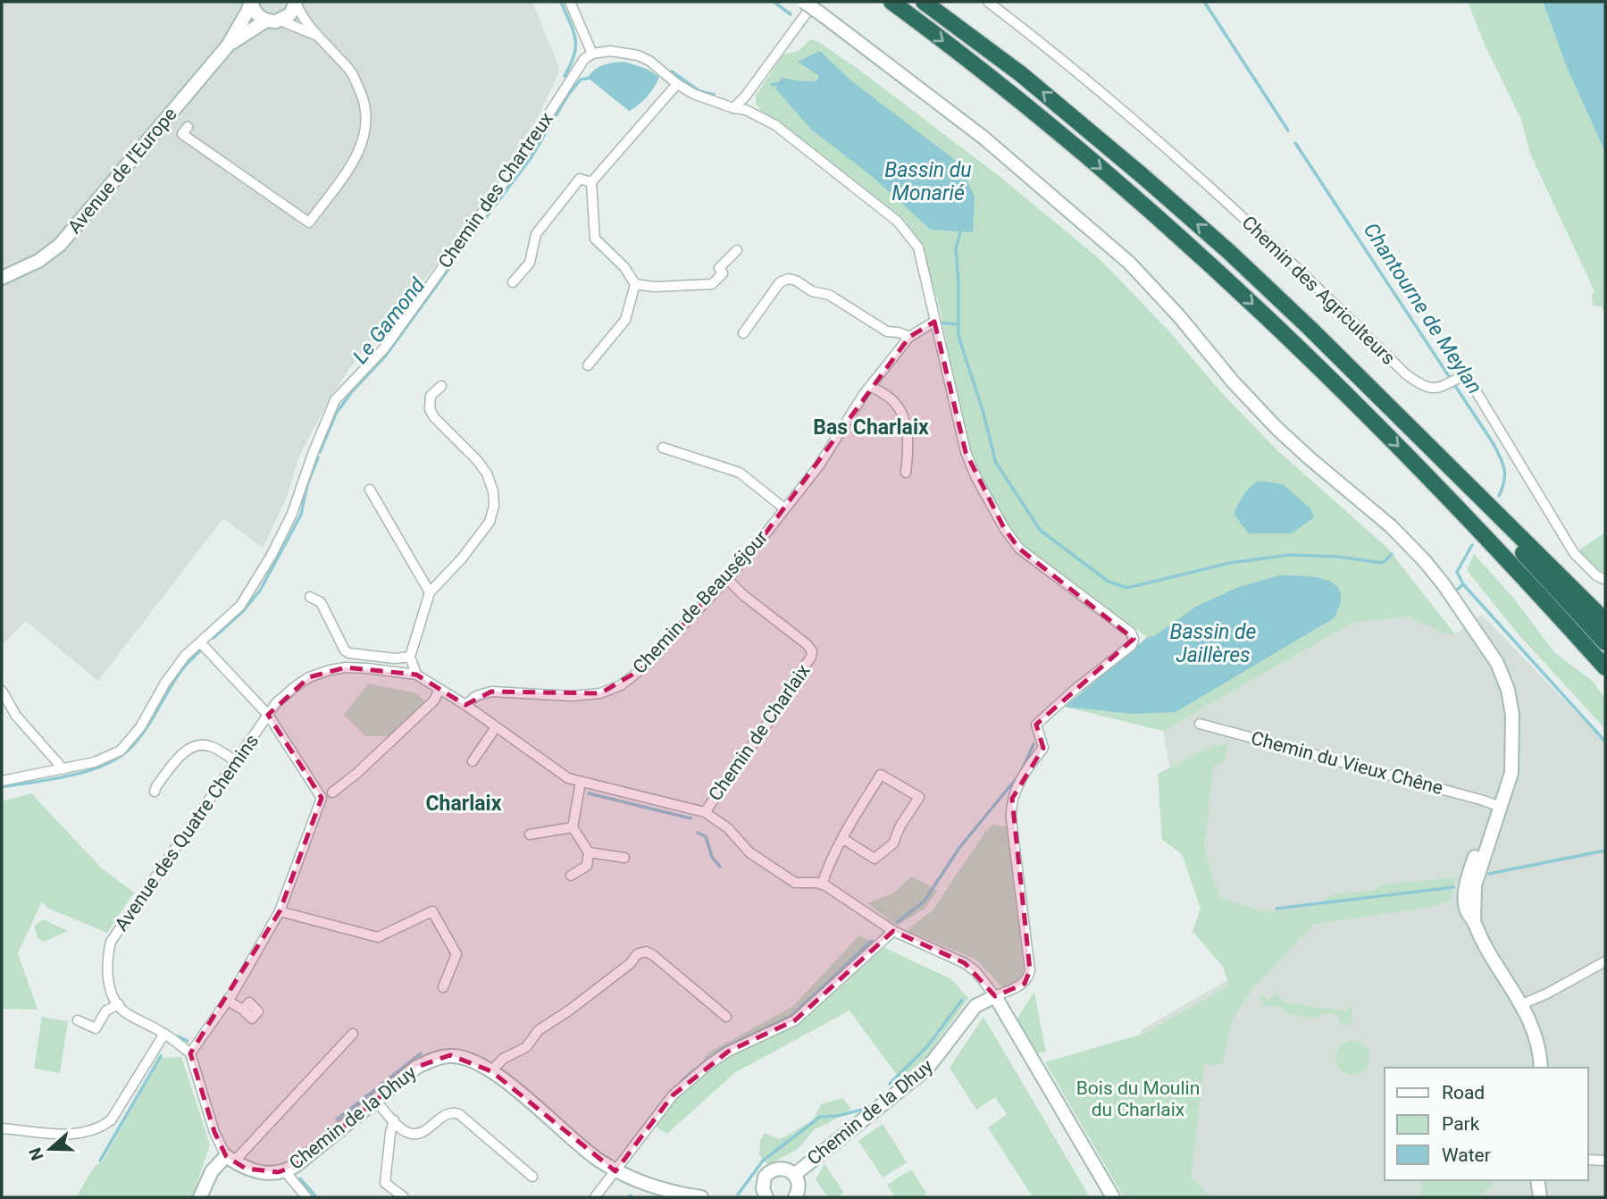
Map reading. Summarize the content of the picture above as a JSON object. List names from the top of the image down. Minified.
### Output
{"streets":{"main road":["Avenue de l'Europe","Avenue des Quatre Chemins","Chemin de la Dhuy"],"street":["Chemin des Chartreux","Chemin des Agriculteurs","Chemin de Beauséjour","Chemin de Charlaix","Chemin du Vieux Chêne"]},"crossings":[["Chemin de Beauséjour","Chemin de Charlaix"],["Chemin de Beauséjour","Avenue des Quatre Chemins"],["Chemin de Charlaix","Avenue des Quatre Chemins"],["Avenue des Quatre Chemins","Chemin de la Dhuy"]],"districts":["Bas Charlaix","Charlaix"],"water":["Bassin du Monarié","Chantourne de Meylan","Le Gamond","Bassin de Jaillères"],"parks":["Bois du Moulin du Charlaix"],"legend":["Road","Park","Water"],"north":"left"}
